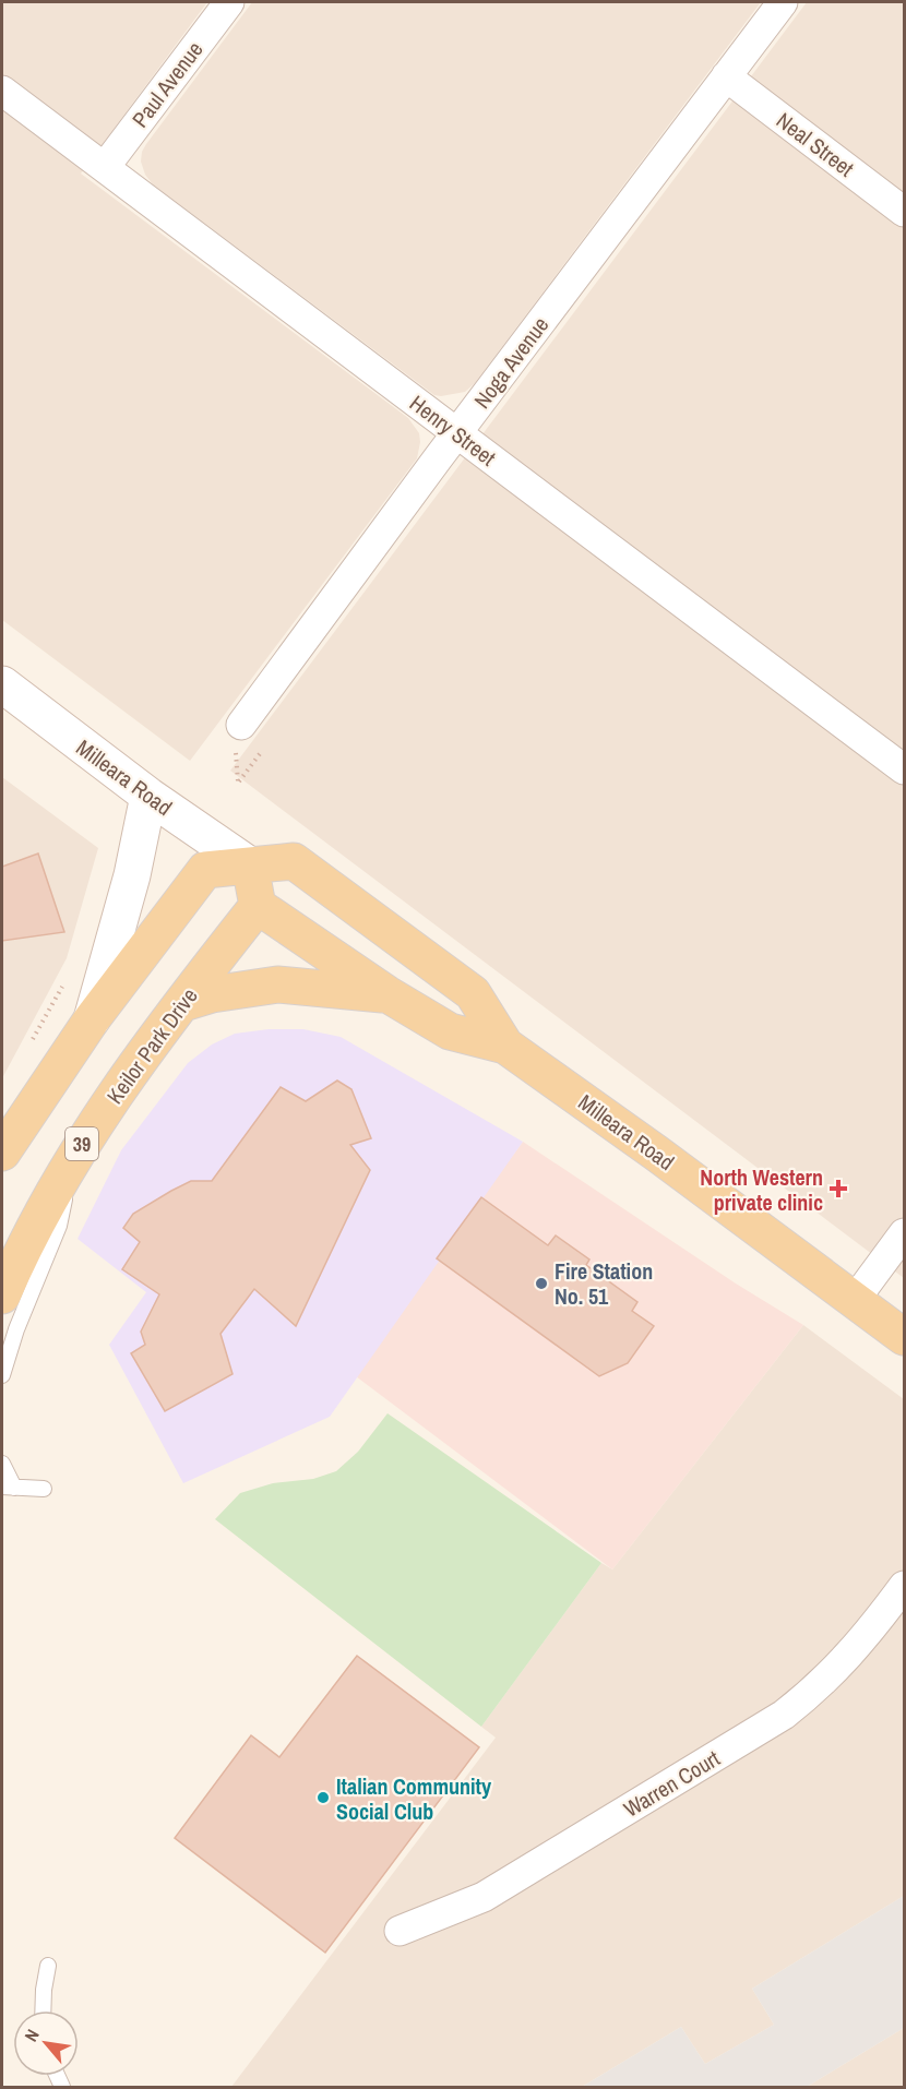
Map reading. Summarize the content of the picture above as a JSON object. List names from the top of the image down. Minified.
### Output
{"streets":{"main road":["Milleara Road","Keilor Park Drive","39"],"street":["Paul Avenue","Neal Street","Noga Avenue","Henry Street","Warren Court"]},"crossings":[["Paul Avenue","Henry Street"],["Neal Street","Noga Avenue"],["Noga Avenue","Henry Street"],["Milleara Road","Keilor Park Drive"]],"places":{"health":["North Western private clinic"],"other":["Fire Station No. 51","Italian Community Social Club"]},"north":"top left"}
